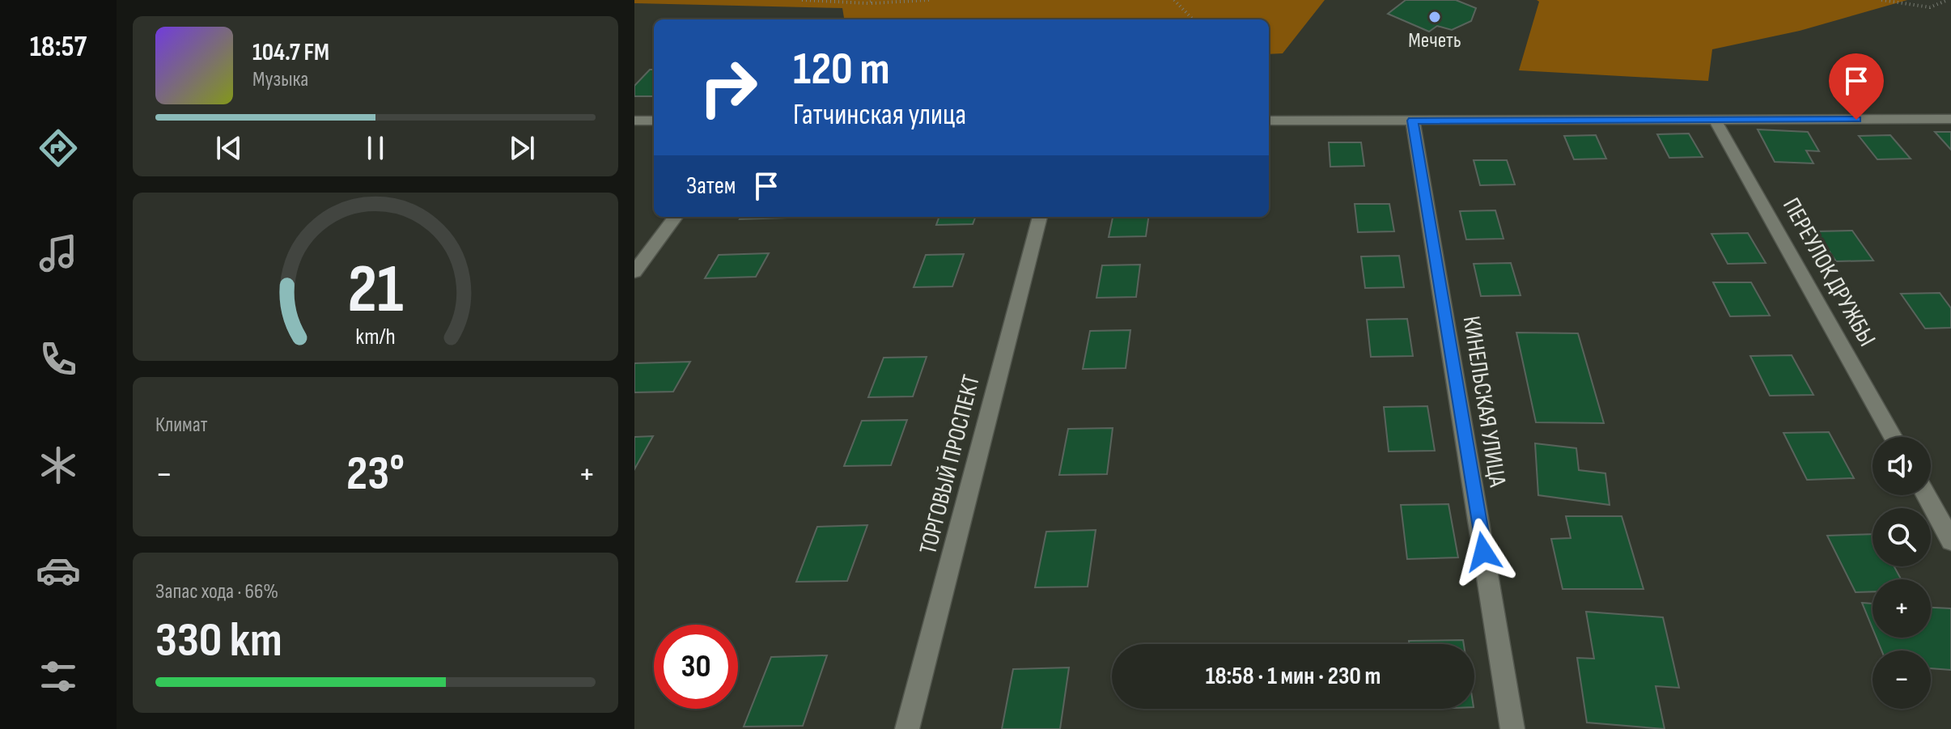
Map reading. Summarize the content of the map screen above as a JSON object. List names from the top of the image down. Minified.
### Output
{"streets":{"street":["ПЕРЕУЛОК ДРУЖБЫ","КИНЕЛЬСКАЯ УЛИЦА","ТОРГОВЫЙ ПРОСПЕКТ"]},"places":["Мечеть"],"page":{"tabs":"18:57","turn":["120 m","Гатчинская улица"],"song":["104.7 FM","Музыка"],"then":"Затем","tile":["Климат",["Запас хода · 66%","330 km"]],"map_buttons":["+","−"],"heat":["−","23°","+"],"limit":"30","trip":"18:58 · 1 мин · 230 m","gauge":["21","km/h"]}}
